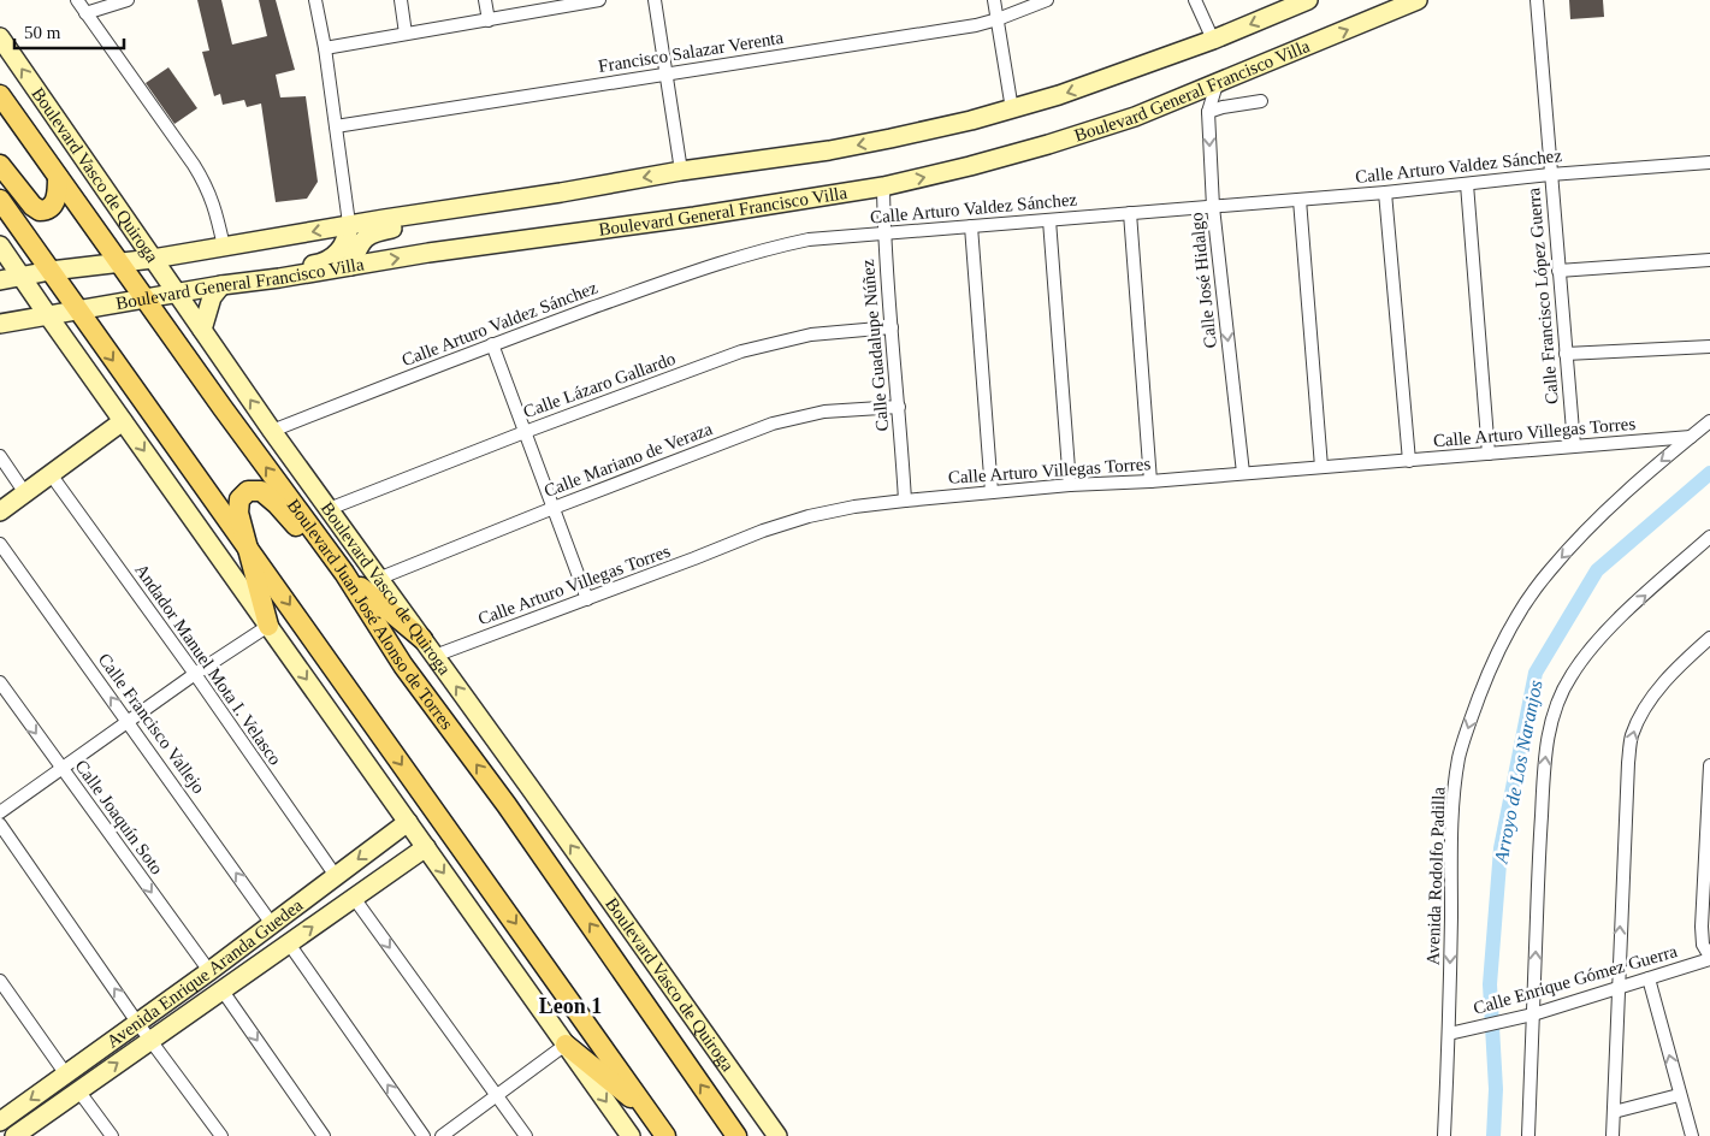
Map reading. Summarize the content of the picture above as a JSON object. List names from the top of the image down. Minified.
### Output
{"streets":{"main road":["Boulevard Juan José Alonso de Torres"],"street":["Francisco Salazar Verenta","Boulevard General Francisco Villa","Calle Arturo Valdez Sánchez","Boulevard Vasco de Quiroga","Calle José Hidalgo","Calle Francisco López Guerra","Calle Guadalupe Núñez","Calle Lázaro Gallardo","Calle Arturo Villegas Torres","Calle Mariano de Veraza","Andador Manuel Mota I. Velasco","Calle Francisco Vallejo","Calle Joaquín Soto","Avenida Rodolfo Padilla","Avenida Enrique Aranda Guedea","Calle Enrique Gómez Guerra"]},"crossings":[["Boulevard General Francisco Villa","Boulevard Vasco de Quiroga"],["Boulevard General Francisco Villa","Calle José Hidalgo"],["Boulevard General Francisco Villa","Calle Guadalupe Núñez"],["Boulevard General Francisco Villa","Boulevard Juan José Alonso de Torres"],["Calle Arturo Valdez Sánchez","Boulevard Vasco de Quiroga"],["Calle Arturo Valdez Sánchez","Calle José Hidalgo"],["Calle Arturo Valdez Sánchez","Calle Francisco López Guerra"],["Calle Arturo Valdez Sánchez","Calle Guadalupe Núñez"],["Boulevard Vasco de Quiroga","Calle Lázaro Gallardo"],["Boulevard Vasco de Quiroga","Calle Arturo Villegas Torres"],["Boulevard Vasco de Quiroga","Calle Mariano de Veraza"],["Calle José Hidalgo","Calle Arturo Villegas Torres"],["Calle Francisco López Guerra","Calle Arturo Villegas Torres"],["Calle Guadalupe Núñez","Calle Lázaro Gallardo"],["Calle Guadalupe Núñez","Calle Arturo Villegas Torres"],["Calle Guadalupe Núñez","Calle Mariano de Veraza"],["Calle Arturo Villegas Torres","Avenida Rodolfo Padilla"],["Andador Manuel Mota I. Velasco","Avenida Enrique Aranda Guedea"],["Calle Francisco Vallejo","Avenida Enrique Aranda Guedea"],["Calle Joaquín Soto","Avenida Enrique Aranda Guedea"],["Avenida Rodolfo Padilla","Calle Enrique Gómez Guerra"]],"one_way":["Calle Francisco Vallejo"],"districts":["Leon 1"],"water":["Arroyo de Los Naranjos"],"scale_bar":"50 m"}
